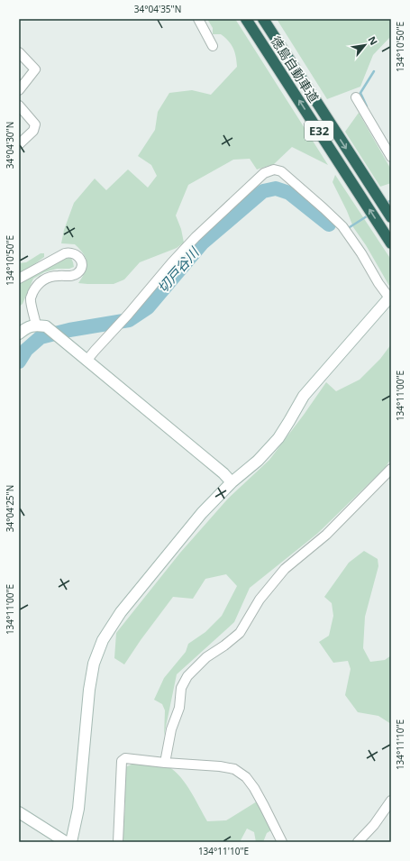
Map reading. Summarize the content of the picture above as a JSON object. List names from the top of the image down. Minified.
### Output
{"streets":{"highway":["徳島自動車道","E32"]},"water":["切戸谷川"],"north":"top right","coordinates":["34°04'35\"N","134°10'50\"E","34°04'30\"N","134°11'00\"E","34°04'25\"N","134°11'10\"E"]}
